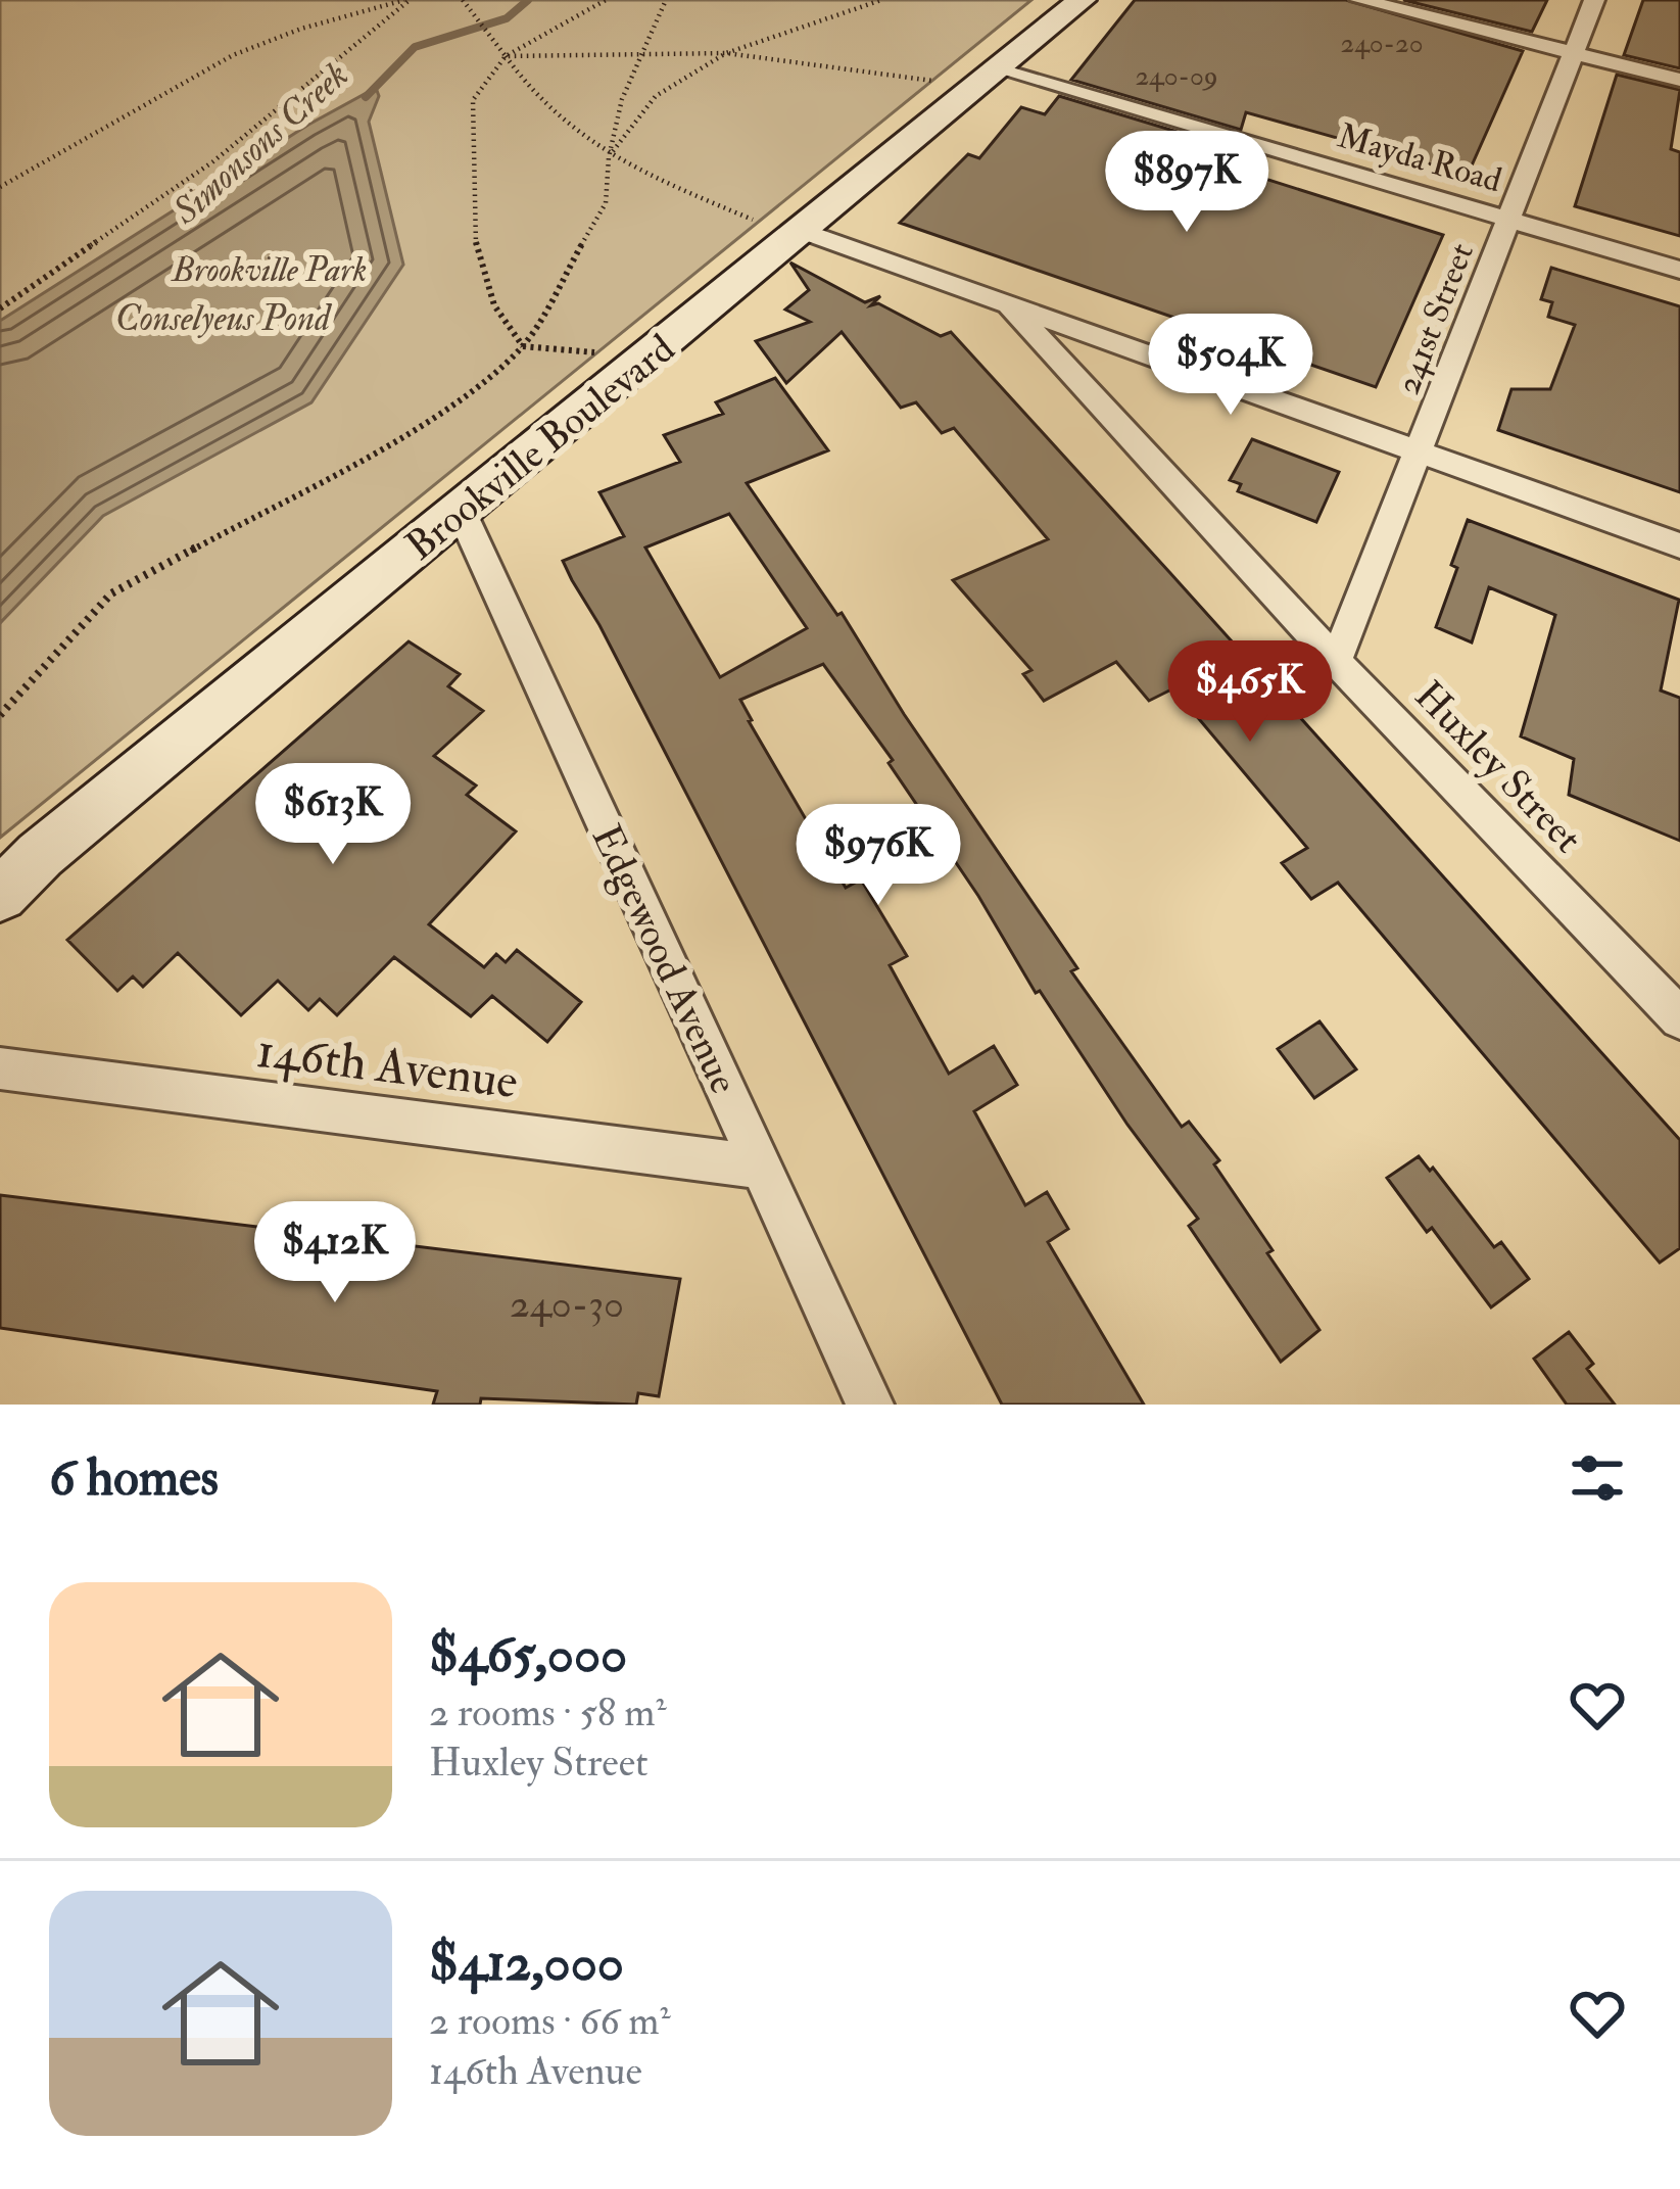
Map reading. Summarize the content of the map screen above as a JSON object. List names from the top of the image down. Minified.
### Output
{"streets":{"street":["Mayda Road","241st Street","Brookville Boulevard","Huxley Street","Edgewood Avenue","146th Avenue"]},"crossings":[["Mayda Road","241st Street"],["Mayda Road","Brookville Boulevard"],["241st Street","Huxley Street"],["Brookville Boulevard","Edgewood Avenue"],["Edgewood Avenue","146th Avenue"]],"water":["Simonsons Creek","Conselyeus Pond"],"parks":["Brookville Park"],"house_numbers":["240-20","240-09","240-30"],"page":{"price":["$897K","$504K","$465K","$613K","$976K","$412K"],"heading":"6 homes","list":[{"name":"$465,000","note":"2 rooms · 58 m² · Huxley Street"},{"name":"$412,000","note":"2 rooms · 66 m² · 146th Avenue"}]}}
